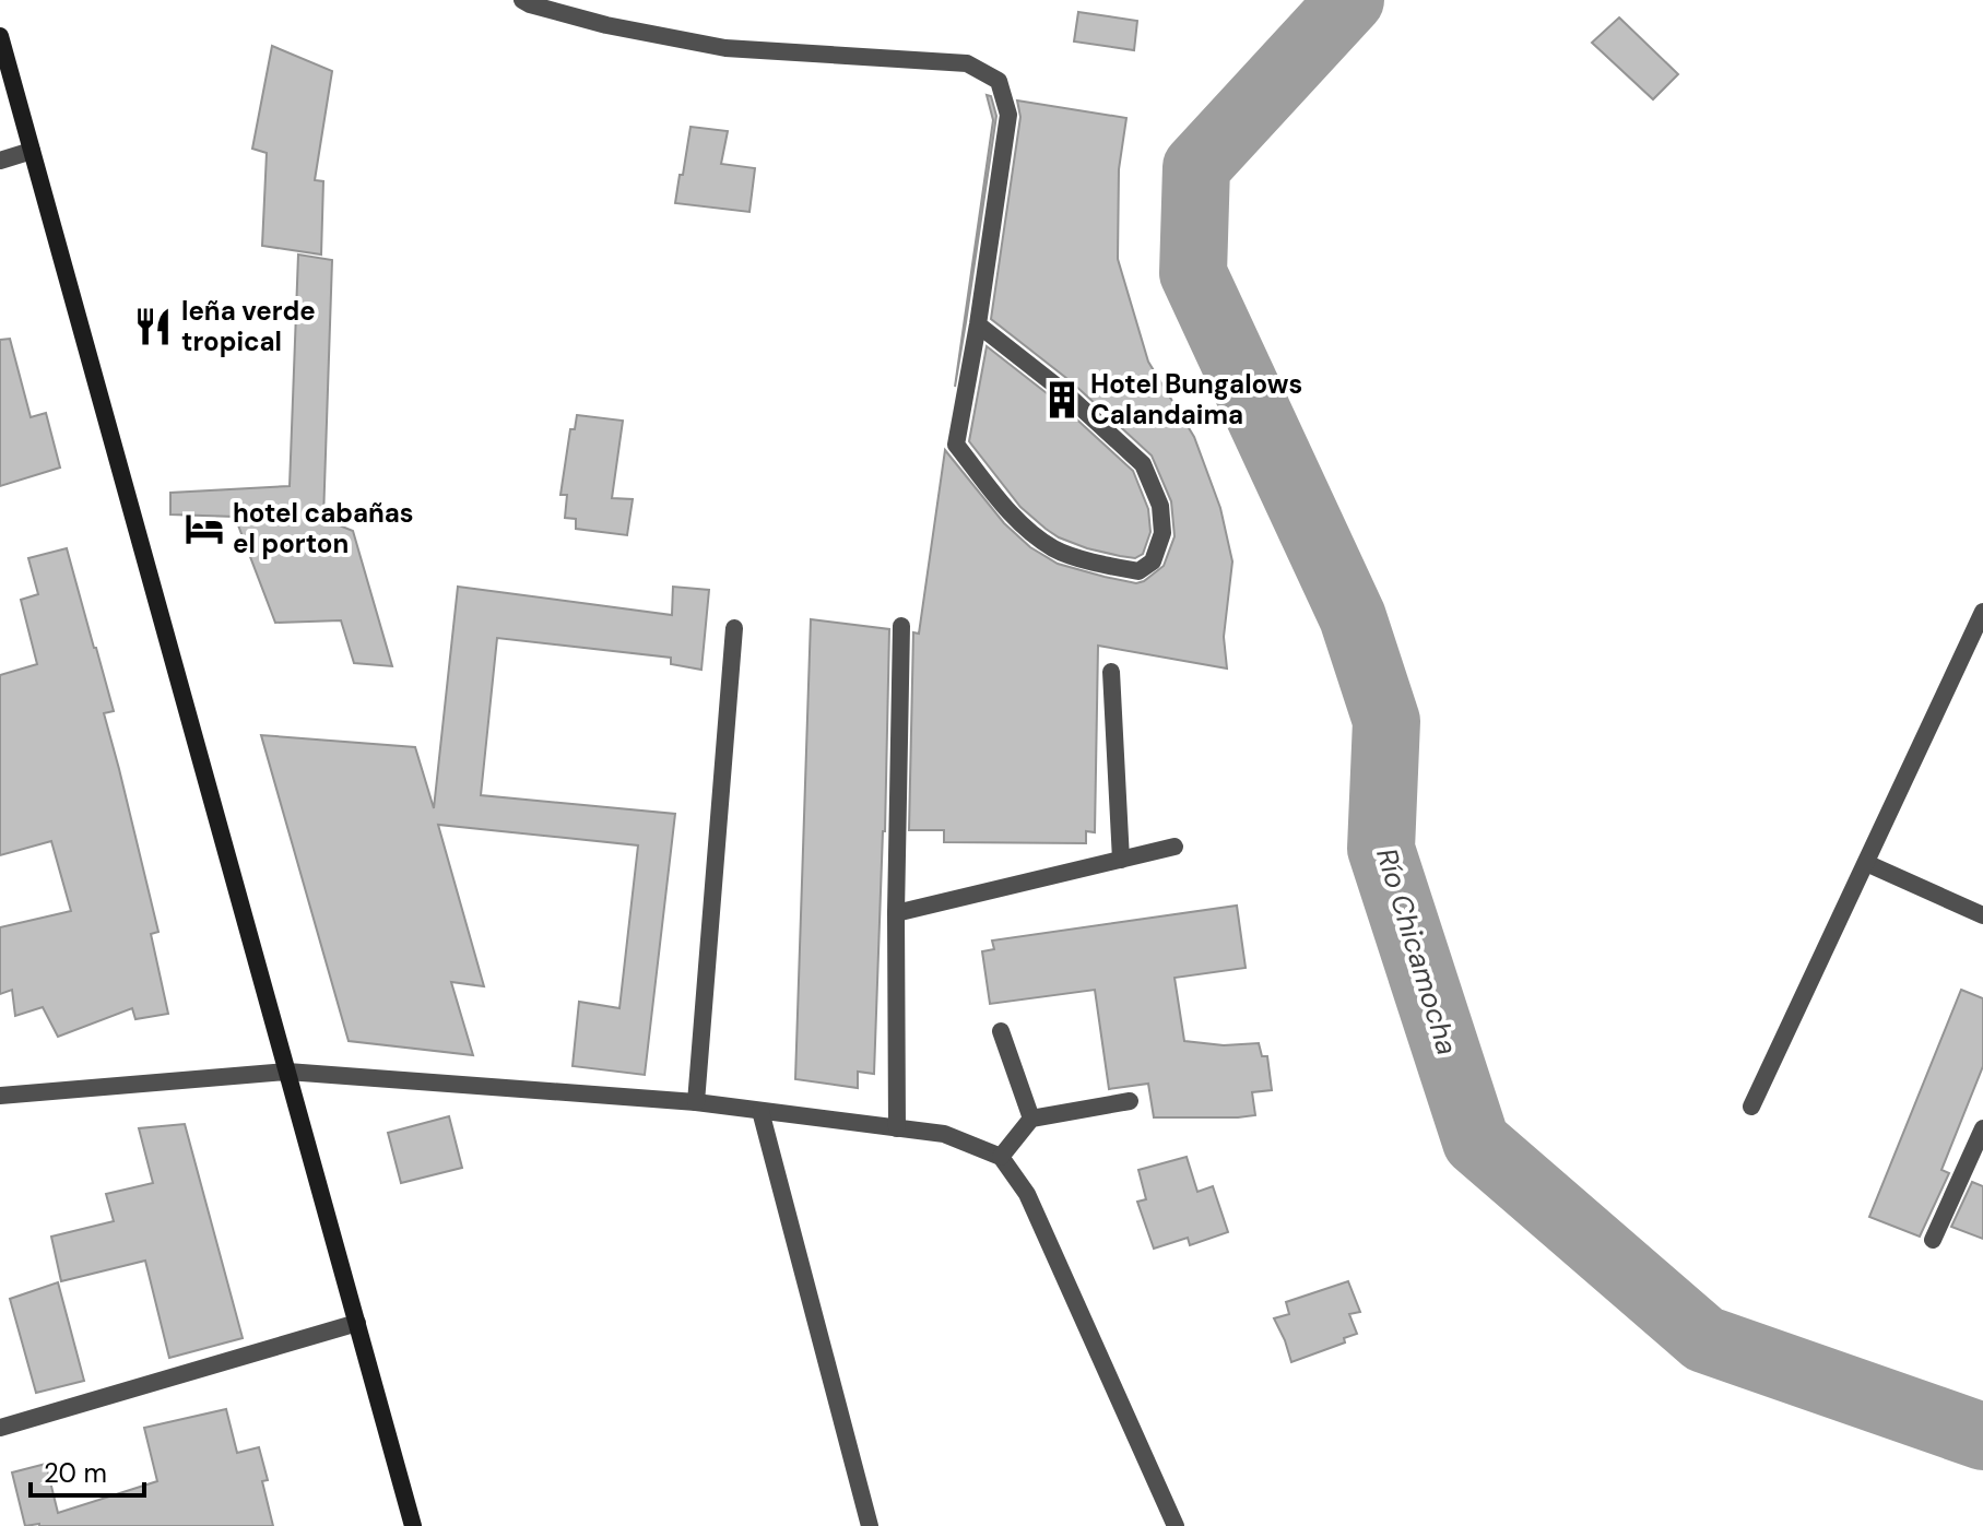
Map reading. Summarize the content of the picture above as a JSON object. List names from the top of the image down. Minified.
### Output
{"water":["Río Chicamocha"],"places":{"restaurant":["leña verde tropical"],"building":["Hotel Bungalows Calandaima"],"hotel":["hotel cabañas el porton"]},"scale_bar":"20 m"}
